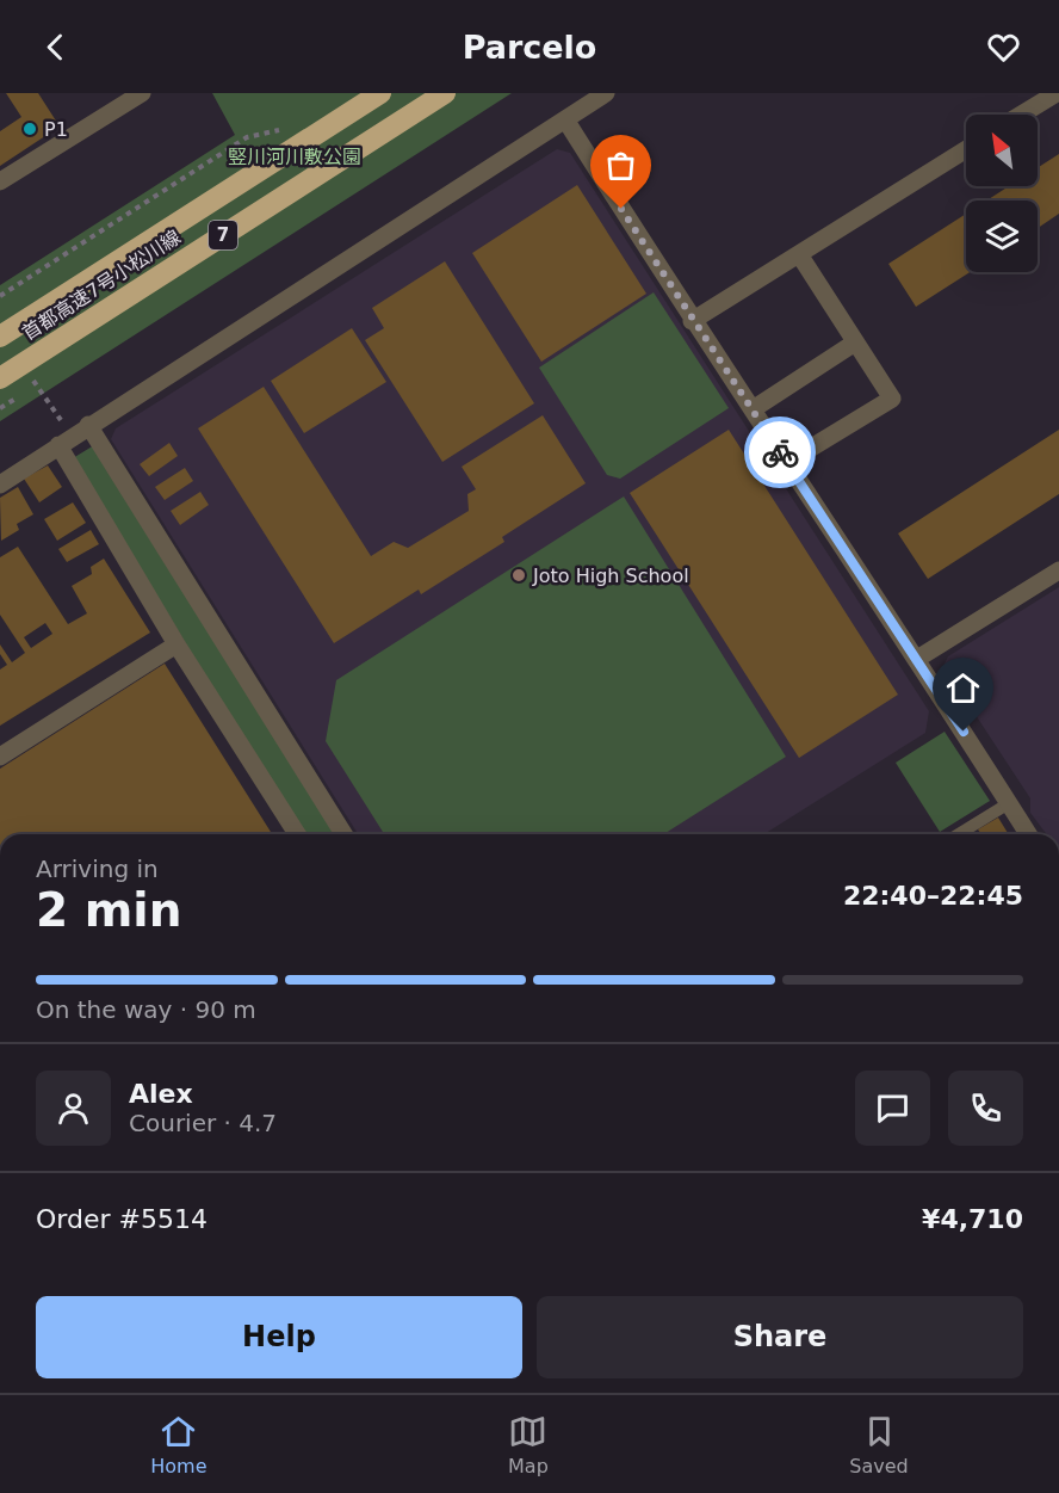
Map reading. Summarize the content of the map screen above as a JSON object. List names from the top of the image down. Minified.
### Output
{"streets":{"highway":["7","首都高速7号小松川線"]},"parks":["竪川河川敷公園"],"places":["P1","Joto High School"],"north":"top left","page":{"header":"Parcelo","heading":["2 min","Arriving in","22:40–22:45"],"panel":["Alex","Courier · 4.7","Order #5514","¥4,710"],"bar":"On the way · 90 m","buttons":["Help","Share"],"tabs":["Home","Map","Saved"]}}
